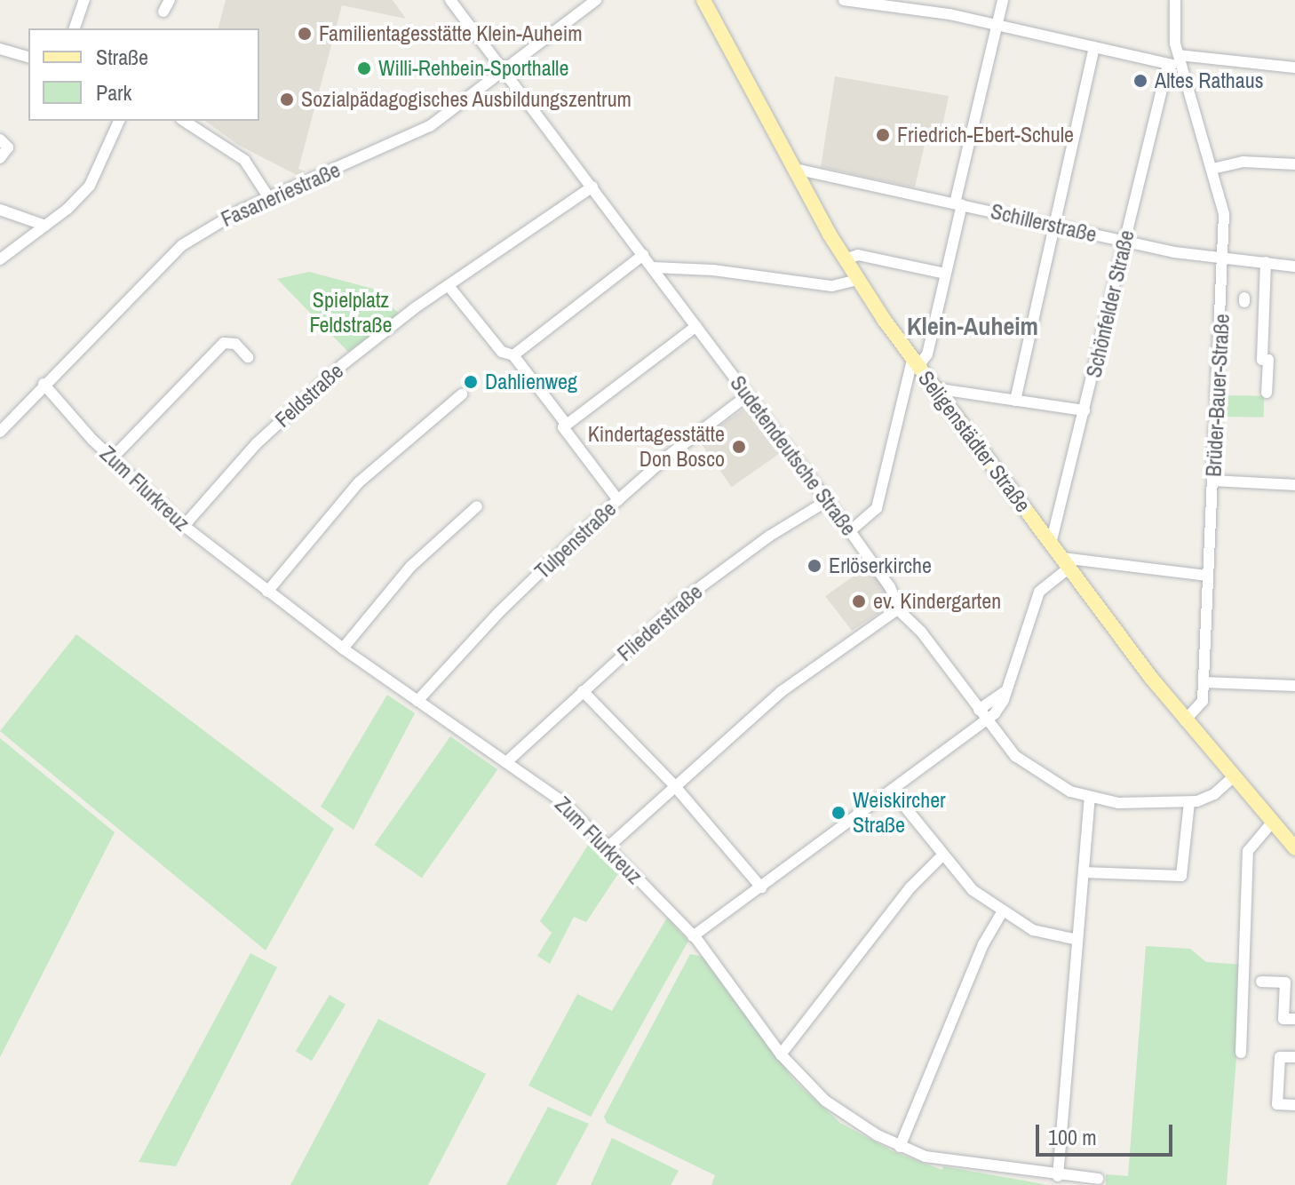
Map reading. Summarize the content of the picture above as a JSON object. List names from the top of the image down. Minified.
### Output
{"streets":{"main road":["Seligenstädter Straße"],"street":["Fasaneriestraße","Schillerstraße","Schönfelder Straße","Feldstraße","Brüder-Bauer-Straße","Sudetendeutsche Straße","Zum Flurkreuz","Tulpenstraße","Fliederstraße"]},"crossings":[["Fasaneriestraße","Sudetendeutsche Straße"],["Fasaneriestraße","Zum Flurkreuz"],["Schillerstraße","Schönfelder Straße"],["Schillerstraße","Brüder-Bauer-Straße"],["Schillerstraße","Seligenstädter Straße"],["Schönfelder Straße","Seligenstädter Straße"],["Feldstraße","Sudetendeutsche Straße"],["Feldstraße","Zum Flurkreuz"],["Brüder-Bauer-Straße","Seligenstädter Straße"],["Seligenstädter Straße","Sudetendeutsche Straße"],["Sudetendeutsche Straße","Tulpenstraße"],["Sudetendeutsche Straße","Fliederstraße"],["Zum Flurkreuz","Tulpenstraße"],["Zum Flurkreuz","Fliederstraße"]],"districts":["Klein-Auheim"],"parks":["Spielplatz Feldstraße"],"places":["Familientagesstätte Klein-Auheim","Willi-Rehbein-Sporthalle","Altes Rathaus","Sozialpädagogisches Ausbildungszentrum","Friedrich-Ebert-Schule","Dahlienweg","Kindertagesstätte Don Bosco","Erlöserkirche","ev. Kindergarten","Weiskircher Straße"],"legend":["Straße","Park"],"scale_bar":"100 m"}
